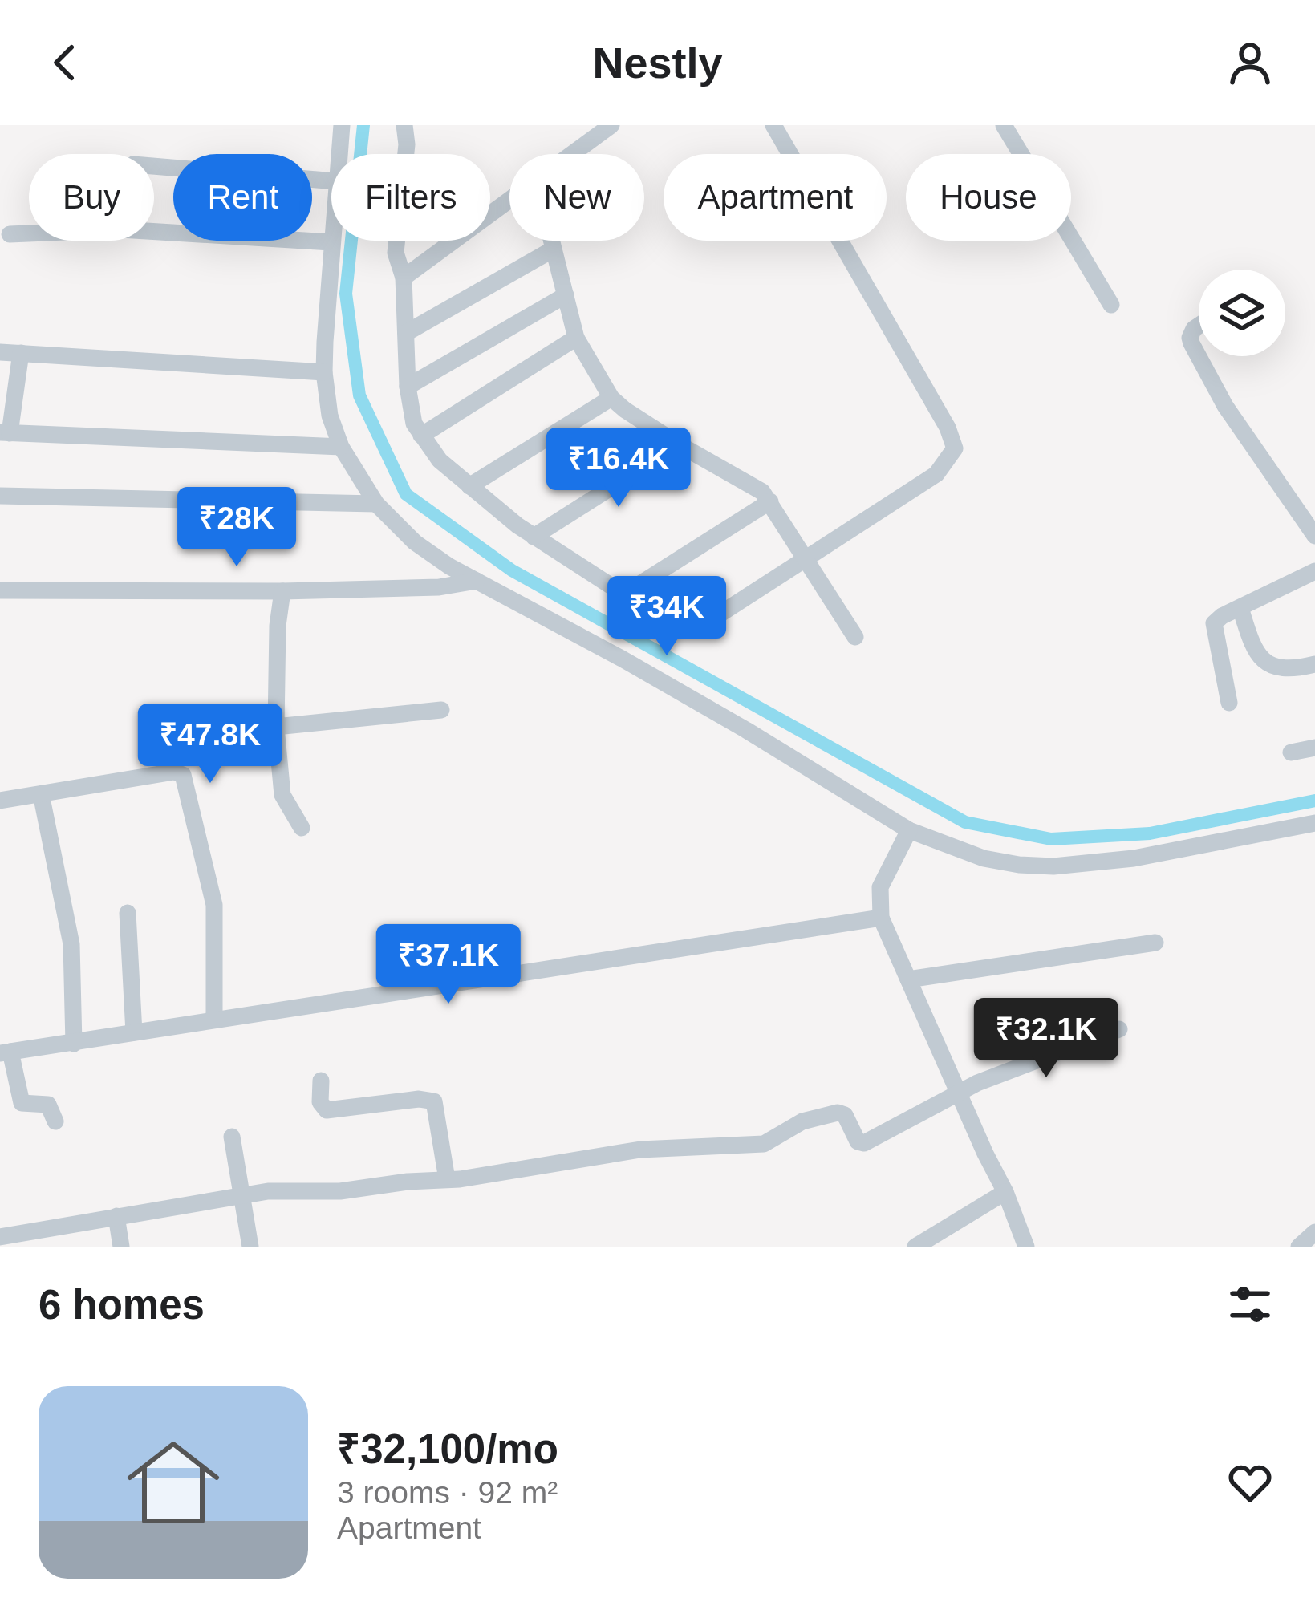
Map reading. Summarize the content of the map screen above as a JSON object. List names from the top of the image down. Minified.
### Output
{"page":{"header":"Nestly","chip":["Buy","Rent","Filters","New","Apartment","House"],"price":["₹16.4K","₹28K","₹34K","₹47.8K","₹37.1K","₹32.1K"],"heading":"6 homes","list":[{"name":"₹32,100/mo","note":"3 rooms · 92 m² · Apartment"}]}}
